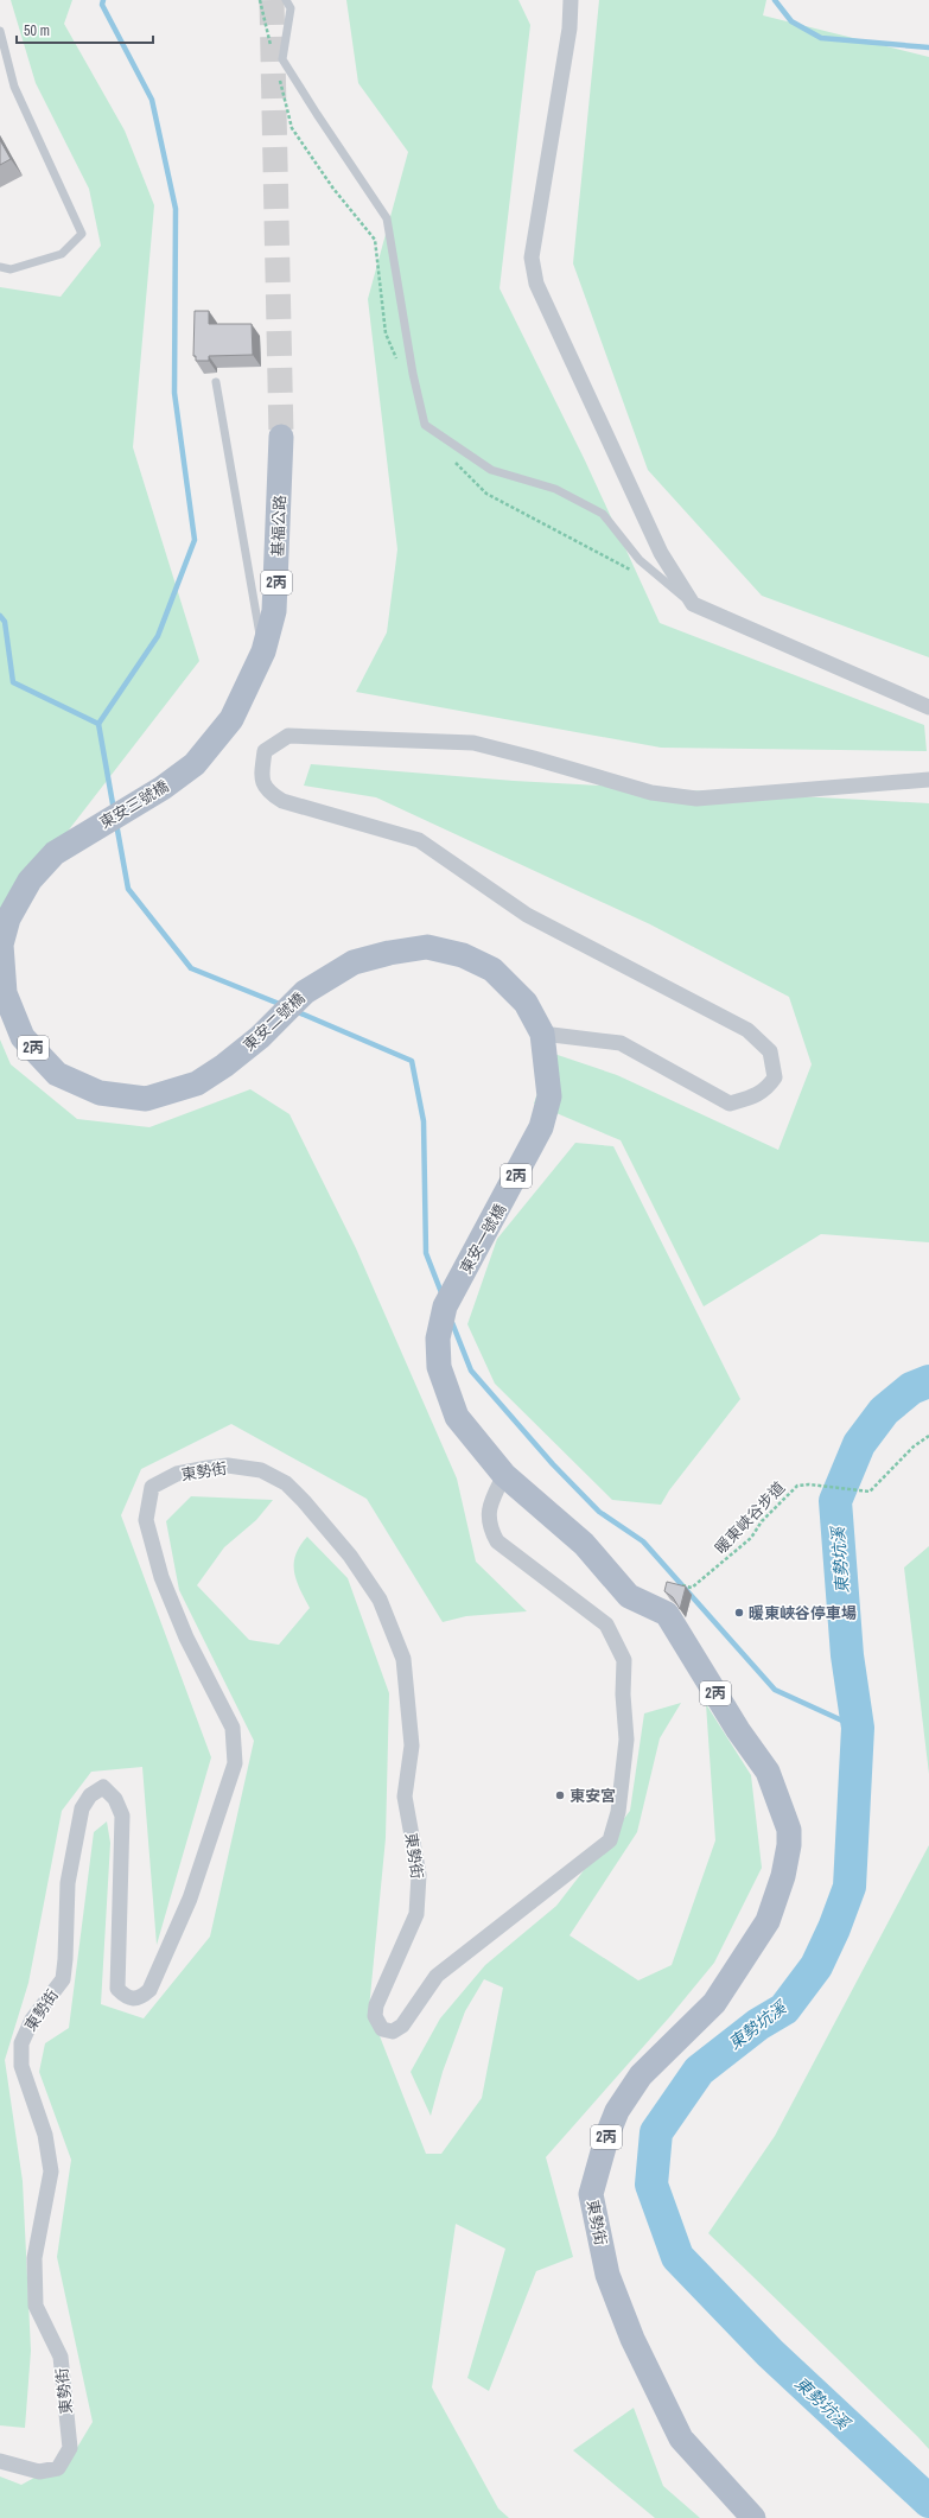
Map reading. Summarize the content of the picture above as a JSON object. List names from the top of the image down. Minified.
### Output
{"streets":{"main road":["基福公路","2丙","東安三號橋","東安二號橋","東安一號橋","東勢街"],"path":["暖東峽谷步道"]},"crossings":[["基福公路","東安三號橋"],["東安三號橋","東安二號橋"],["東安二號橋","東安一號橋"],["東安一號橋","東勢街"]],"water":["東勢坑溪"],"places":["暖東峽谷停車場","東安宮"],"scale_bar":"50 m"}
